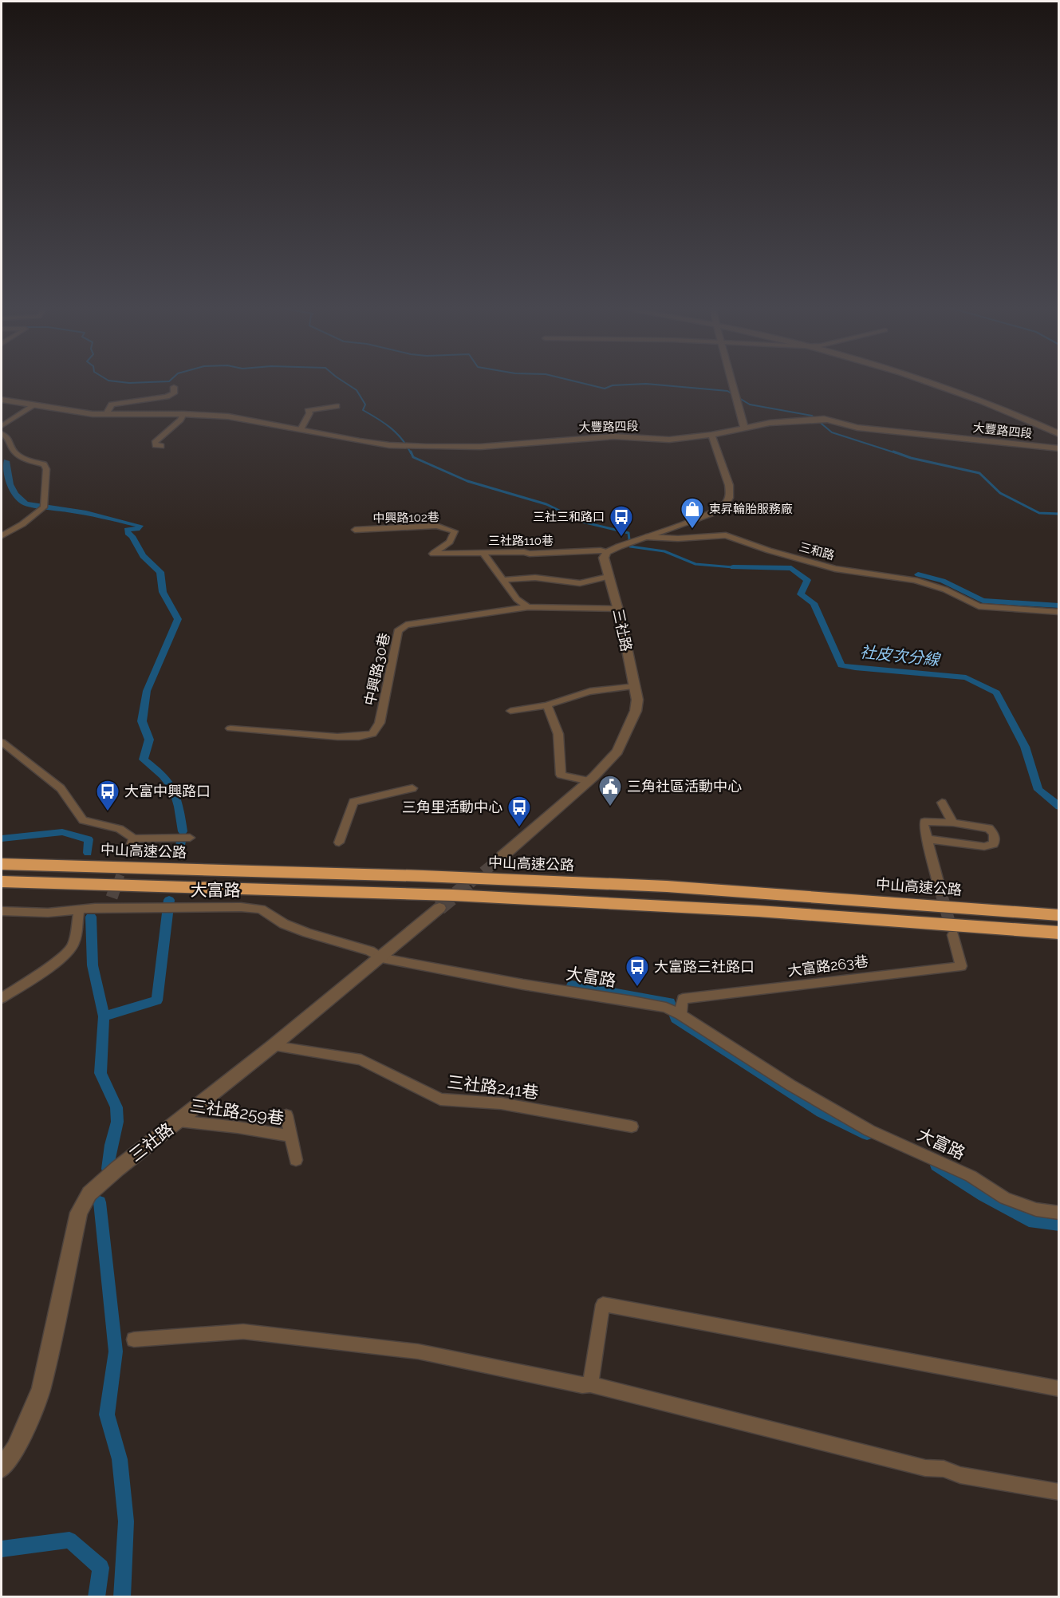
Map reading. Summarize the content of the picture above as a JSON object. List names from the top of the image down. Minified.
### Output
{"streets":{"highway":["中山高速公路"],"street":["大豐路四段","中興路102巷","三社路110巷","三和路","三社路","中興路30巷","大富路","大富路263巷","三社路241巷","三社路259巷"]},"crossings":[["中興路102巷","三社路110巷"],["三社路110巷","三社路"],["三社路","中興路30巷"],["三社路","大富路"],["三社路","三社路241巷"],["三社路","三社路259巷"],["大富路","大富路263巷"]],"water":["社皮次分線"],"places":{"shop":["東昇輪胎服務廠"],"bus stop":["三社三和路口","大富中興路口","三角里活動中心","大富路三社路口"],"public building":["三角社區活動中心"]}}
